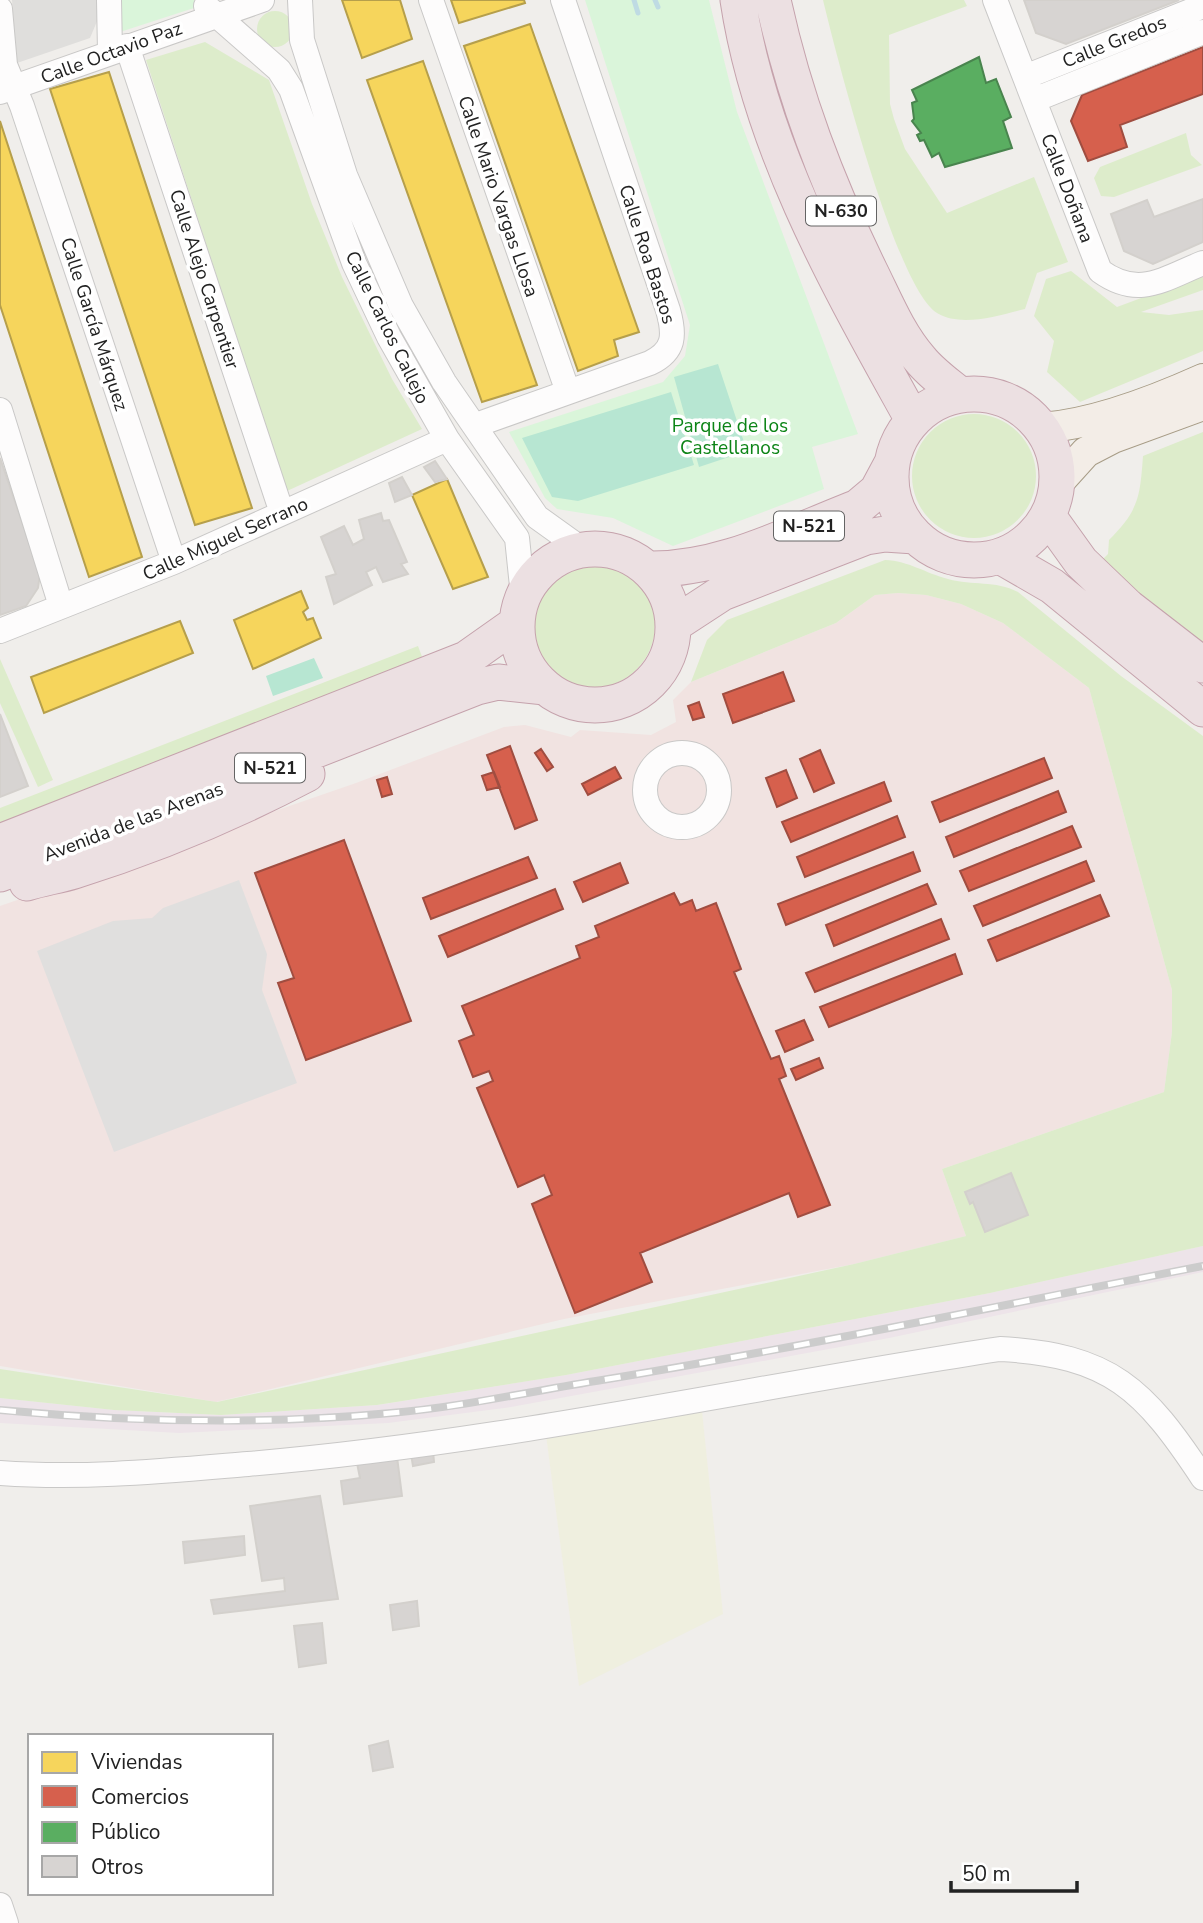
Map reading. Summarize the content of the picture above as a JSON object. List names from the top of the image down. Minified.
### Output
{"streets":{"highway":["N-630","N-521","Avenida de las Arenas"],"street":["Calle Gredos","Calle Octavio Paz","Calle Doñana","Calle Mario Vargas Llosa","Calle Roa Bastos","Calle Alejo Carpentier","Calle García Márquez","Calle Carlos Callejo","Calle Miguel Serrano"]},"crossings":[["Calle Gredos","Calle Doñana"],["Calle Octavio Paz","Calle Alejo Carpentier"],["Calle Octavio Paz","Calle García Márquez"],["Calle Octavio Paz","Calle Carlos Callejo"],["Calle Mario Vargas Llosa","Calle Roa Bastos"],["N-630","N-521"],["Calle Roa Bastos","Calle Carlos Callejo"],["Calle Alejo Carpentier","Calle Miguel Serrano"],["Calle García Márquez","Calle Miguel Serrano"],["Calle Carlos Callejo","N-521"],["Calle Carlos Callejo","Calle Miguel Serrano"],["Calle Carlos Callejo","Avenida de las Arenas"],["N-521","Avenida de las Arenas"]],"parks":["Parque de los Castellanos"],"legend":["Viviendas","Comercios","Público","Otros"],"scale_bar":"50 m"}
